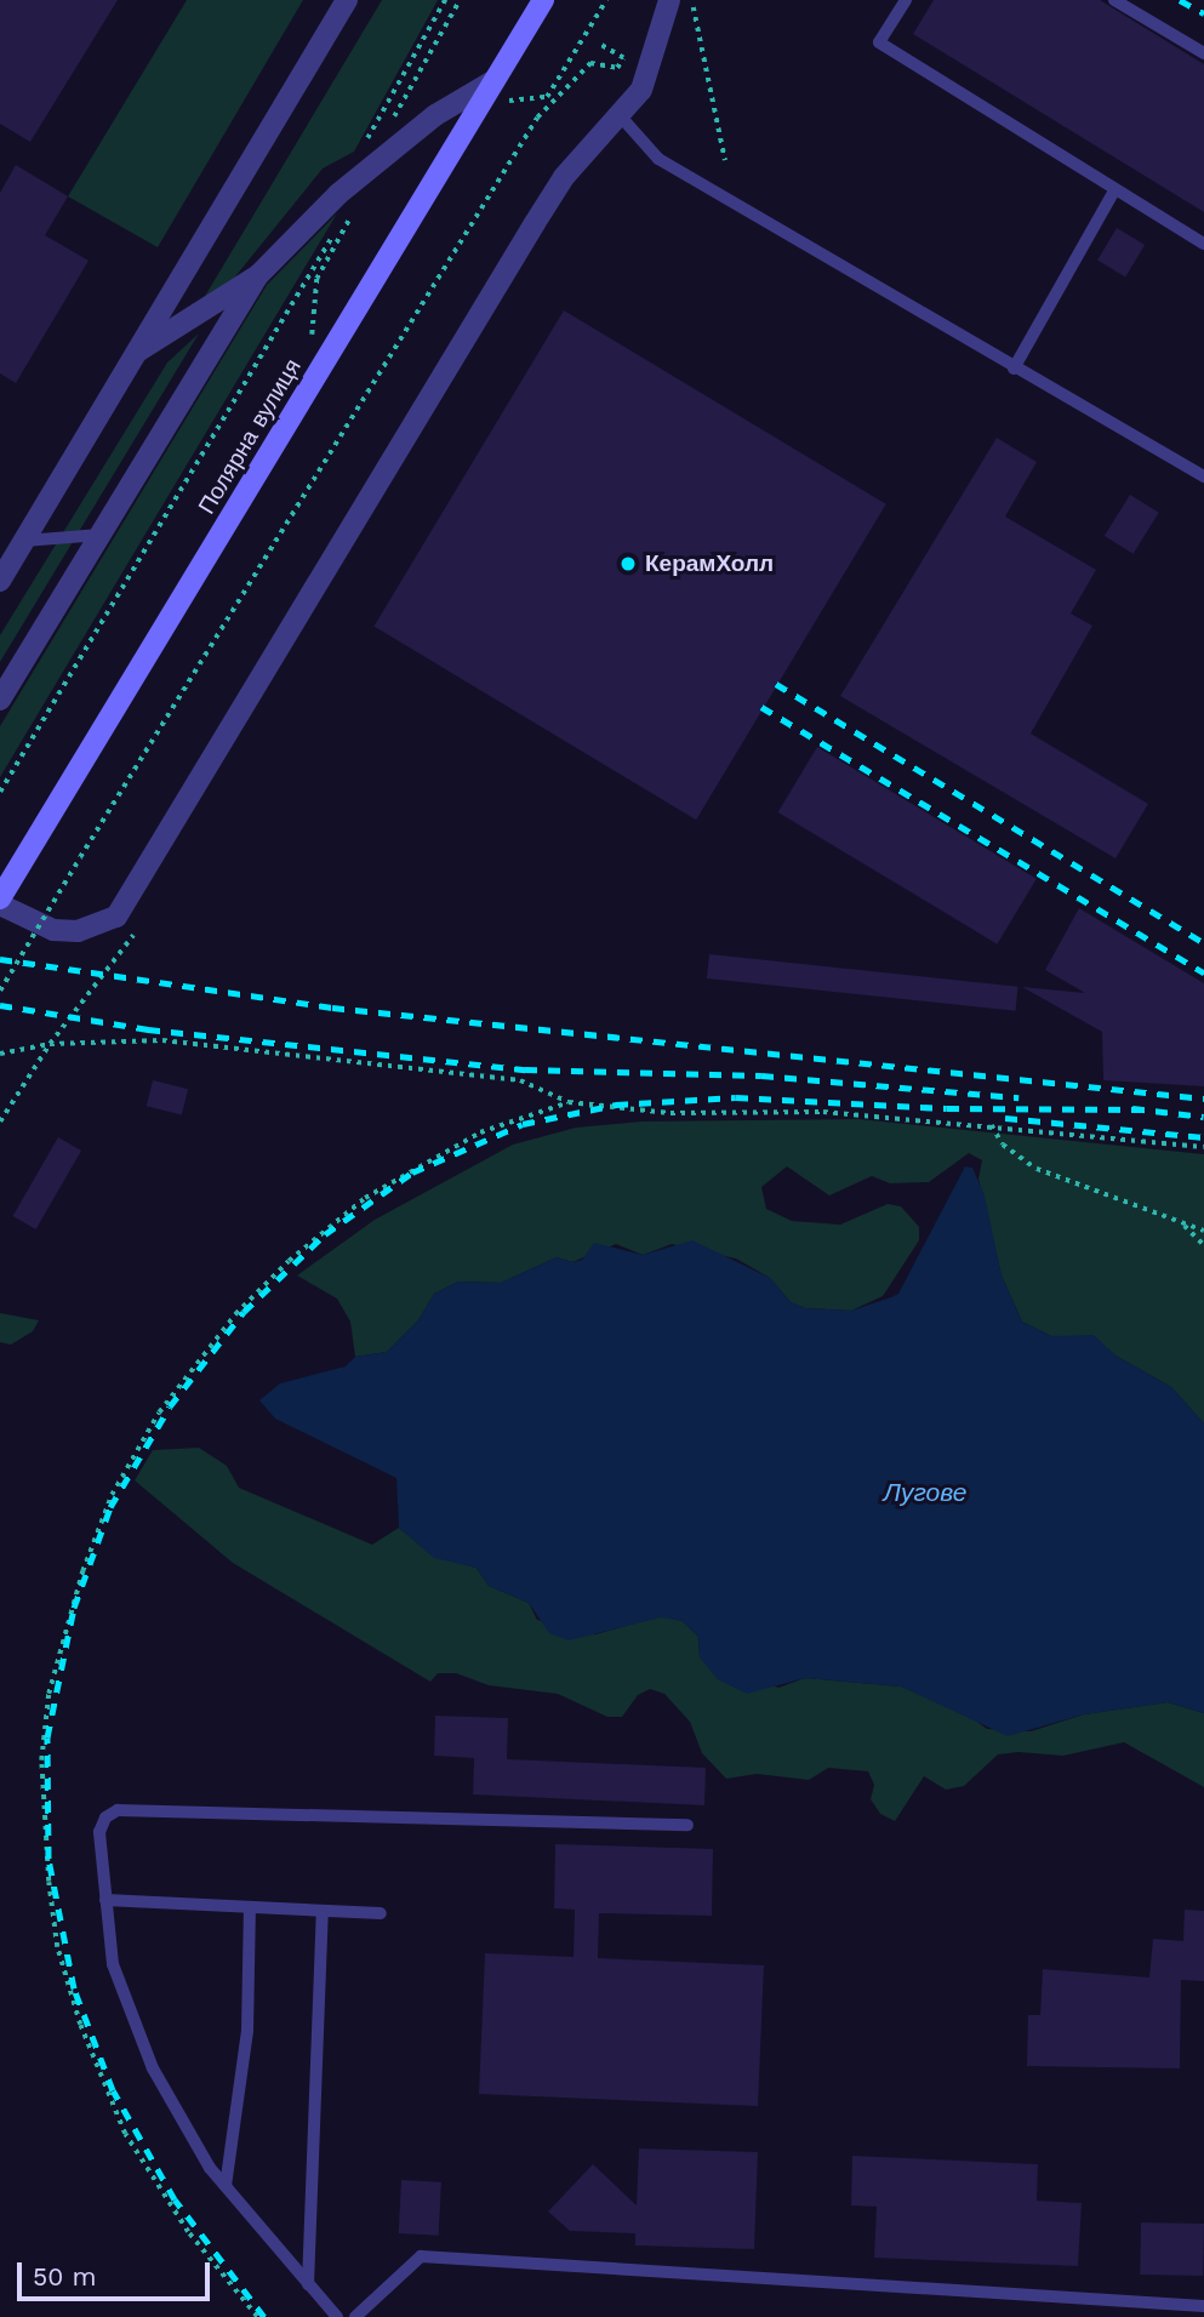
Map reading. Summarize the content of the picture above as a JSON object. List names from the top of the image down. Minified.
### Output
{"streets":{"main road":["Полярна вулиця"]},"water":["Лугове"],"places":["КерамХолл"],"scale_bar":"50 m"}
